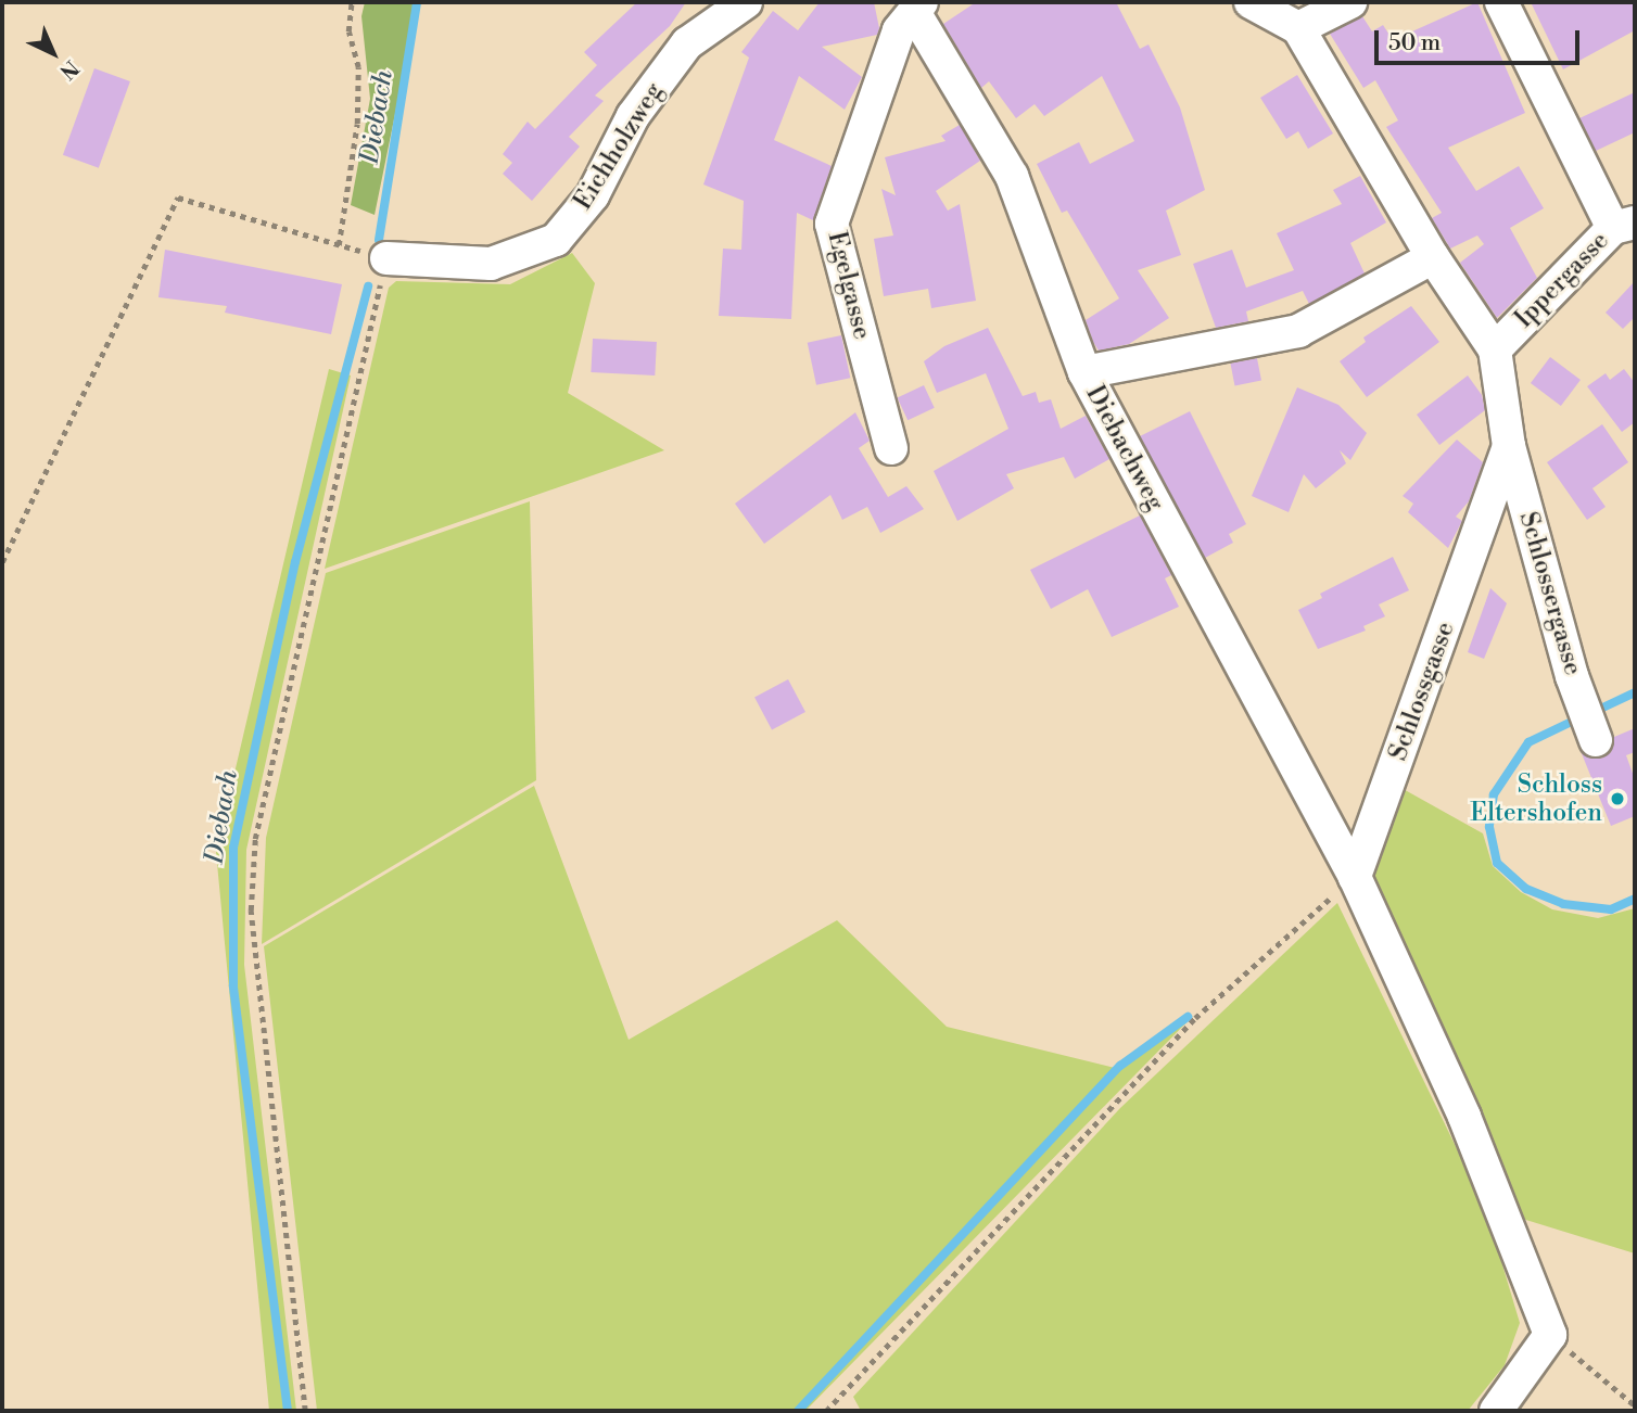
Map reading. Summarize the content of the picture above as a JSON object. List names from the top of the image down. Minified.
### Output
{"streets":{"street":["Eichholzweg","Ippergasse","Egelgasse","Diebachweg","Schlossergasse","Schlossgasse"]},"crossings":[["Ippergasse","Schlossgasse"],["Egelgasse","Diebachweg"],["Diebachweg","Schlossgasse"],["Schlossergasse","Schlossgasse"]],"water":["Diebach"],"places":["Schloss Eltershofen"],"scale_bar":"50 m","north":"bottom right"}
